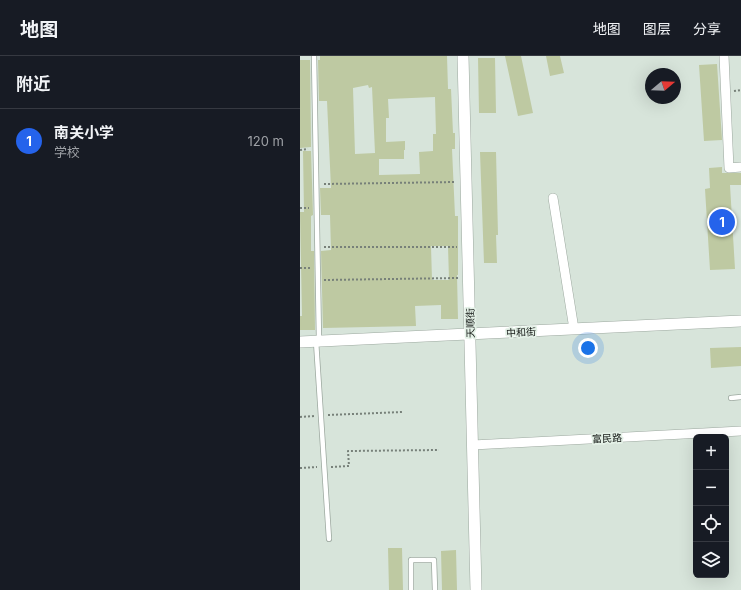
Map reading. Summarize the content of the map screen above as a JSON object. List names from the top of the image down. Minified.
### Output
{"streets":{"street":["天顺街","中和街","富民路"]},"crossings":[["天顺街","中和街"],["天顺街","富民路"]],"north":"right","page":{"header":"地图","nav":["地图","图层","分享"],"heading":"附近","list":[{"mark":"1","name":"南关小学","note":"学校","value":"120 m"}],"pins":"1","map_buttons":["+","−"]}}
